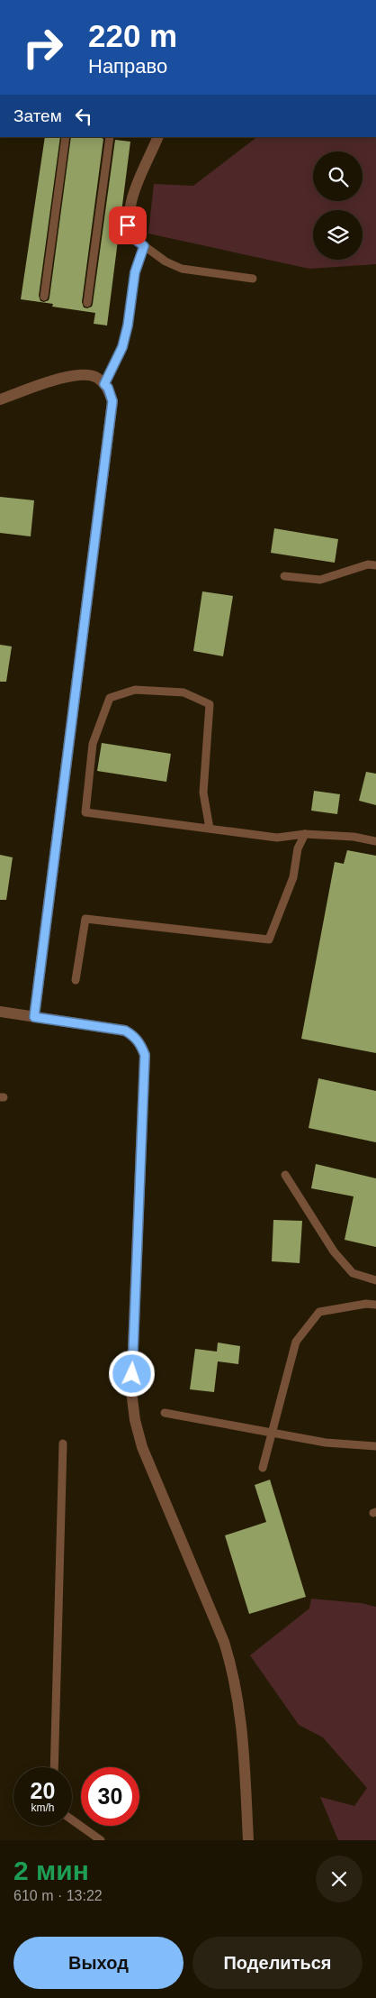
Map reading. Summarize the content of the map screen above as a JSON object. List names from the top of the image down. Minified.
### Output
{"page":{"turn":["220 m","Направо"],"then":"Затем","speed":"20 km/h","limit":"30","heading":["2 мин","610 m · 13:22"],"buttons":["Выход","Поделиться"]}}
